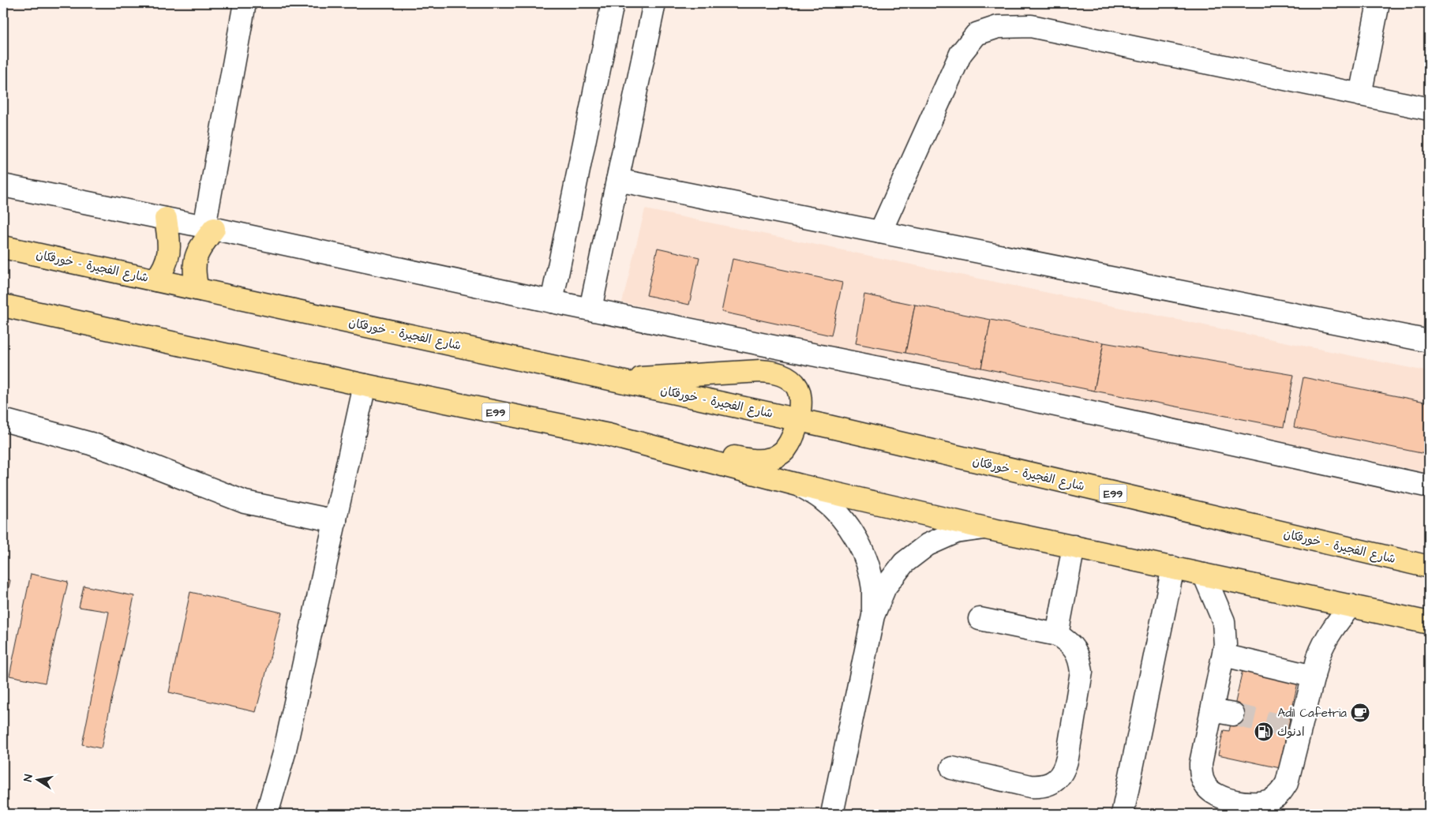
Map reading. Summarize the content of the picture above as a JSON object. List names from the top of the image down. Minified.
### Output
{"streets":{"highway":["شارع الفجيرة - خورفكان","E99"]},"places":{"cafe":["Adil Cafetria"],"fuel station":["ادنوك"]},"north":"left"}
